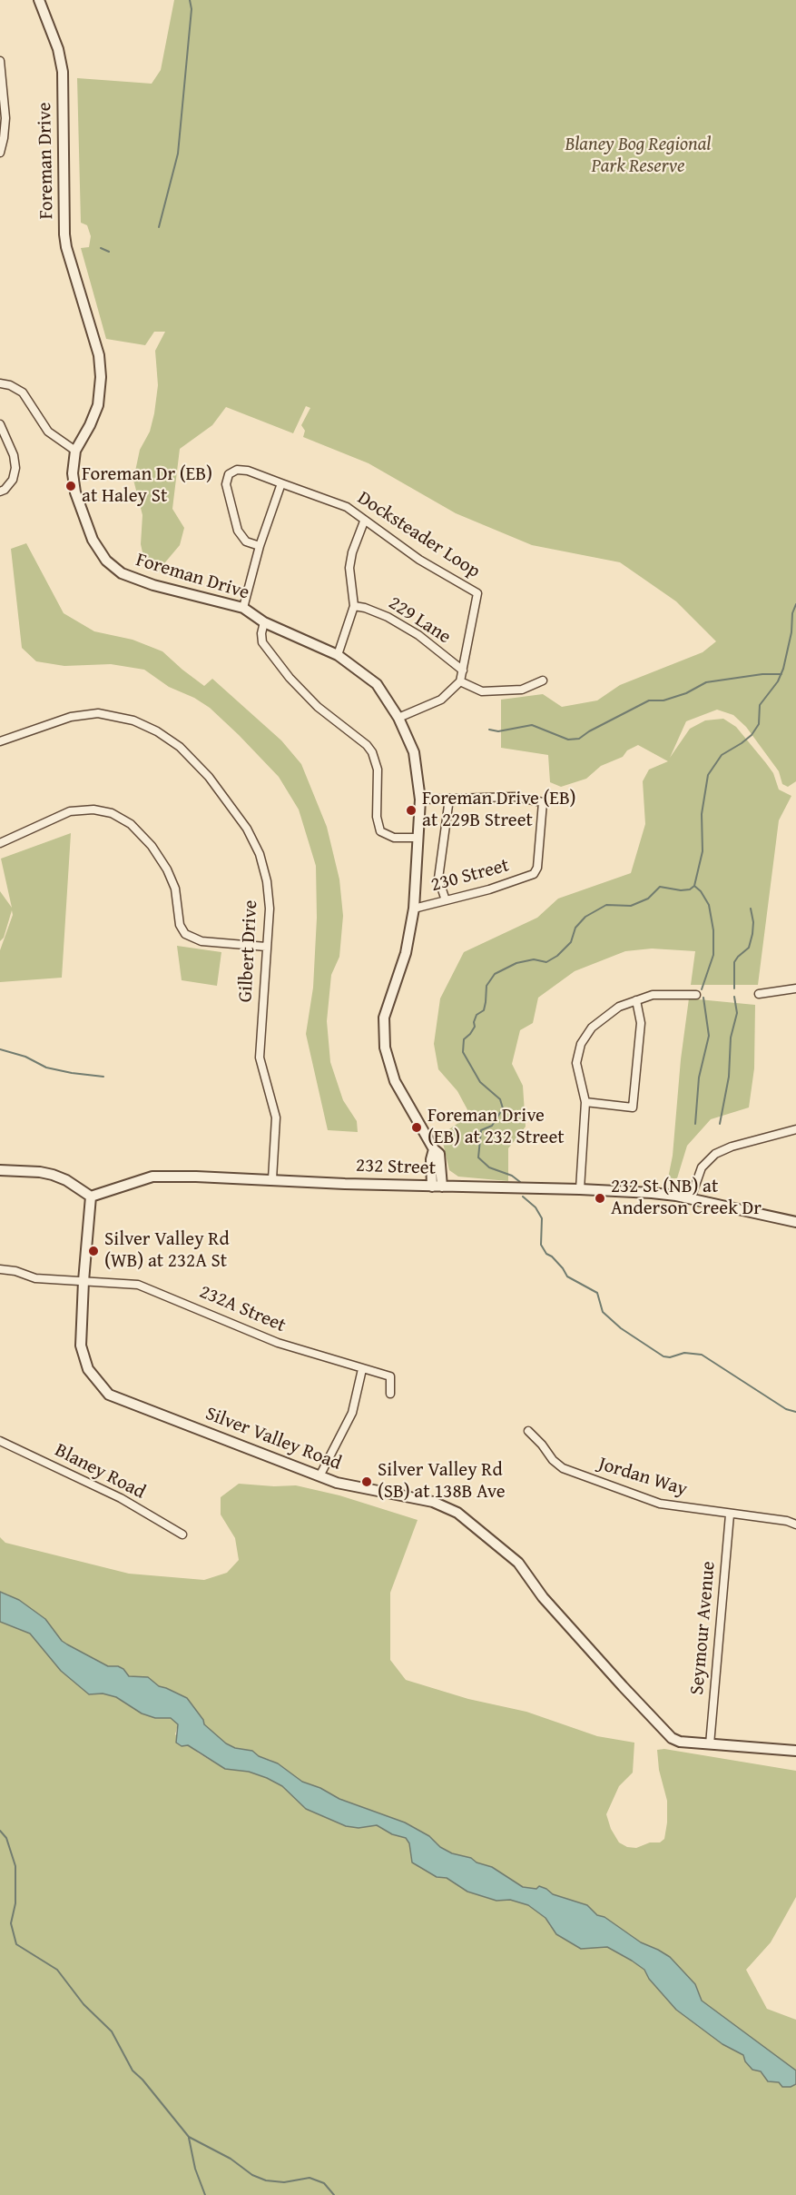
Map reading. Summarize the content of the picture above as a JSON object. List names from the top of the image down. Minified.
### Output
{"streets":{"street":["Foreman Drive","Docksteader Loop","229 Lane","230 Street","Gilbert Drive","232 Street","232A Street","Silver Valley Road","Blaney Road","Jordan Way","Seymour Avenue"]},"crossings":[["Foreman Drive","230 Street"],["Foreman Drive","232 Street"],["Docksteader Loop","229 Lane"],["Gilbert Drive","232 Street"],["232 Street","Silver Valley Road"],["232A Street","Silver Valley Road"],["Silver Valley Road","Seymour Avenue"],["Jordan Way","Seymour Avenue"]],"parks":["Blaney Bog Regional Park Reserve"],"places":["Foreman Dr (EB) at Haley St","Foreman Drive (EB) at 229B Street","Foreman Drive (EB) at 232 Street","232 St (NB) at Anderson Creek Dr","Silver Valley Rd (WB) at 232A St","Silver Valley Rd (SB) at 138B Ave"]}
